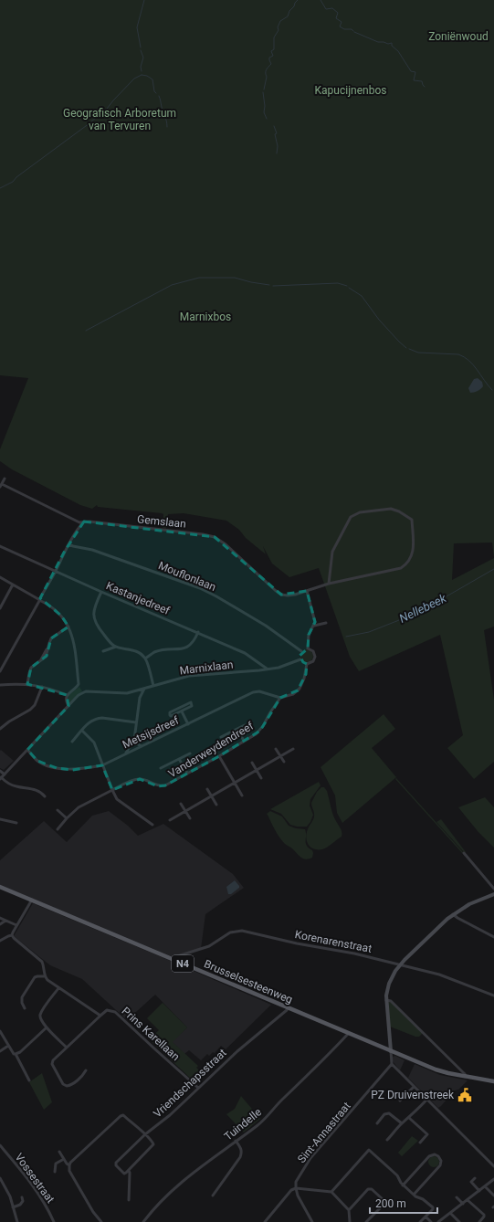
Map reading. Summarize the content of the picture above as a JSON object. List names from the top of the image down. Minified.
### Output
{"streets":{"main road":["N4","Brusselsesteenweg"],"street":["Gemslaan","Mouflonlaan","Kastanjedreef","Marnixlaan","Metsijsdreef","Vanderweydendreef","Korenarenstraat","Prins Karellaan","Vriendschapsstraat","Tuindelle","Sint-Annastraat","Vossestraat"]},"crossings":[["Mouflonlaan","Marnixlaan"],["Kastanjedreef","Marnixlaan"],["Marnixlaan","Metsijsdreef"],["Metsijsdreef","Vanderweydendreef"],["Korenarenstraat","Brusselsesteenweg"],["Brusselsesteenweg","Vriendschapsstraat"],["Brusselsesteenweg","Tuindelle"],["Prins Karellaan","Vriendschapsstraat"]],"water":["Nellebeek"],"parks":["Zoniënwoud","Kapucijnenbos","Geografisch Arboretum van Tervuren","Marnixbos"],"places":{"public building":["PZ Druivenstreek"]},"scale_bar":"200 m"}
